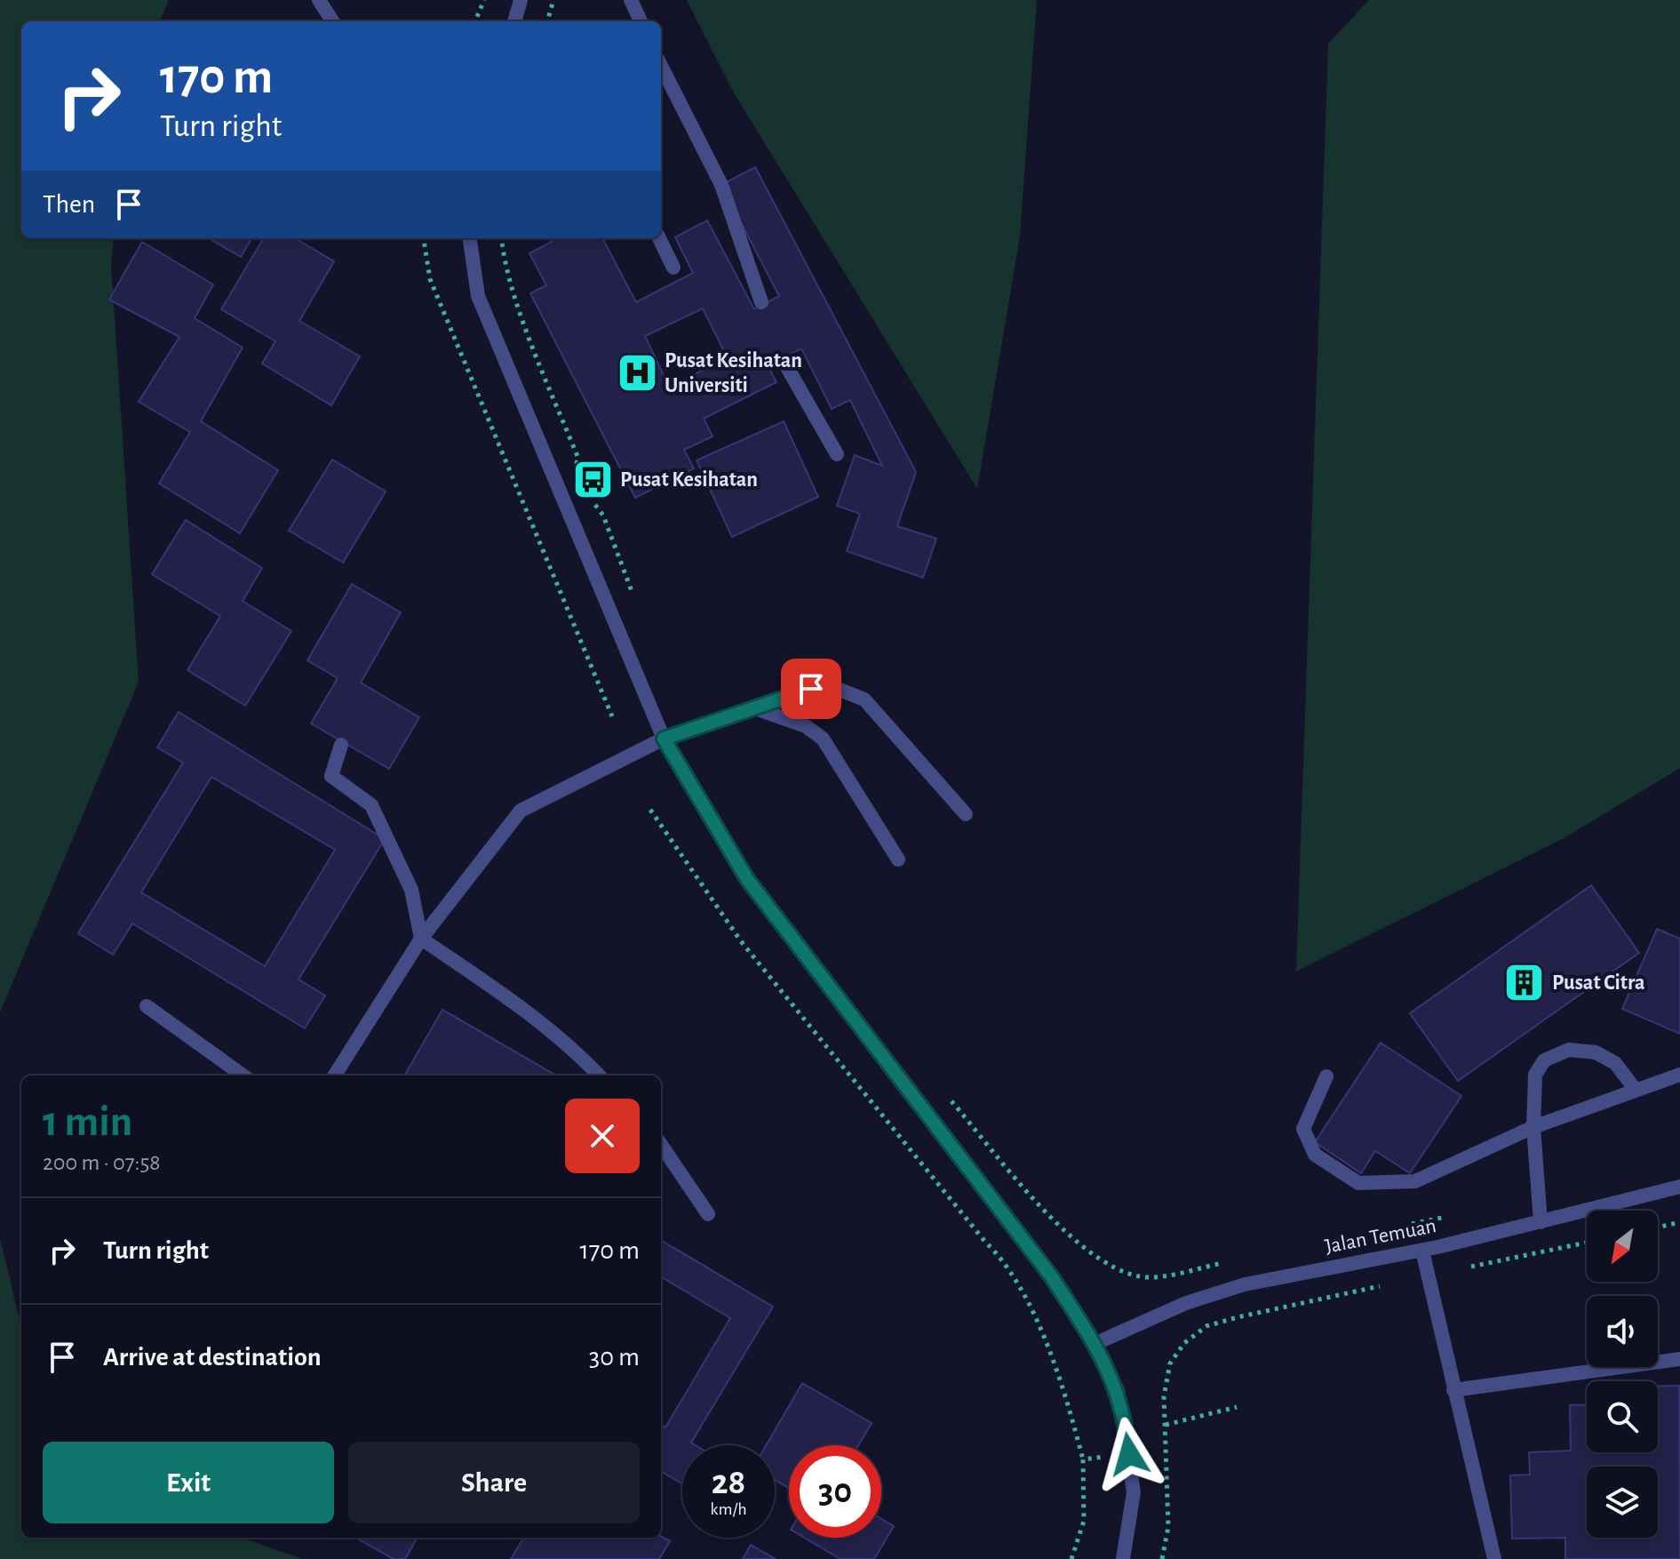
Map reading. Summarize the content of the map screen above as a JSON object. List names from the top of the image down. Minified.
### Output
{"streets":{"street":["Jalan Temuan"]},"places":{"hospital":["Pusat Kesihatan Universiti"],"bus stop":["Pusat Kesihatan"],"building":["Pusat Citra"]},"north":"bottom left","page":{"turn":["170 m","Turn right"],"then":"Then","heading":["1 min","200 m · 07:58"],"list":[{"name":"Turn right","value":"170 m"},{"name":"Arrive at destination","value":"30 m"}],"buttons":["Exit","Share"],"speed":"28 km/h","limit":"30"}}
